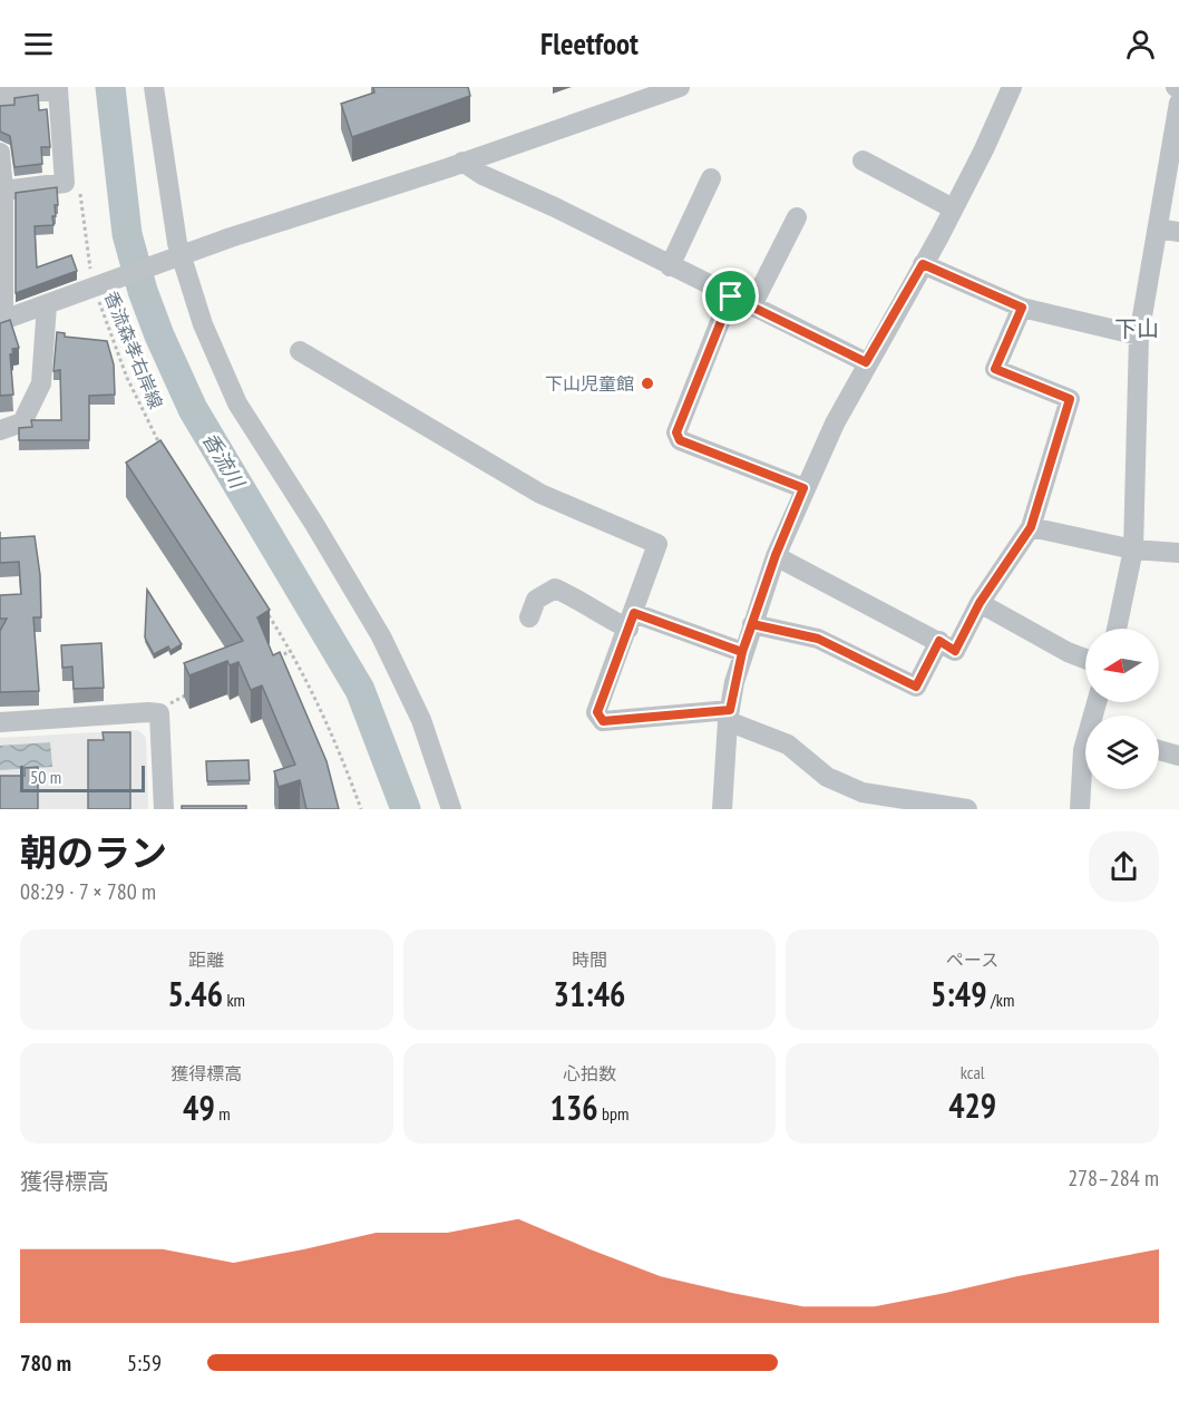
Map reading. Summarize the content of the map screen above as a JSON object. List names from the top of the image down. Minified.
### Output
{"streets":{"path":["香流森孝右岸線"]},"districts":["下山"],"water":["香流川"],"places":["下山児童館"],"scale_bar":"50 m","north":"left","page":{"header":"Fleetfoot","scale":"50 m","heading":["朝のラン","08:29 · 7 × 780 m"],"stats":[["距離","5.46 km"],["時間","31:46"],["ペース","5:49 /km"],["獲得標高","49 m"],["心拍数","136 bpm"],["kcal","429"]],"chart":["獲得標高","278–284 m"],"list":[{"name":"780 m","note":"5:59"}]}}
